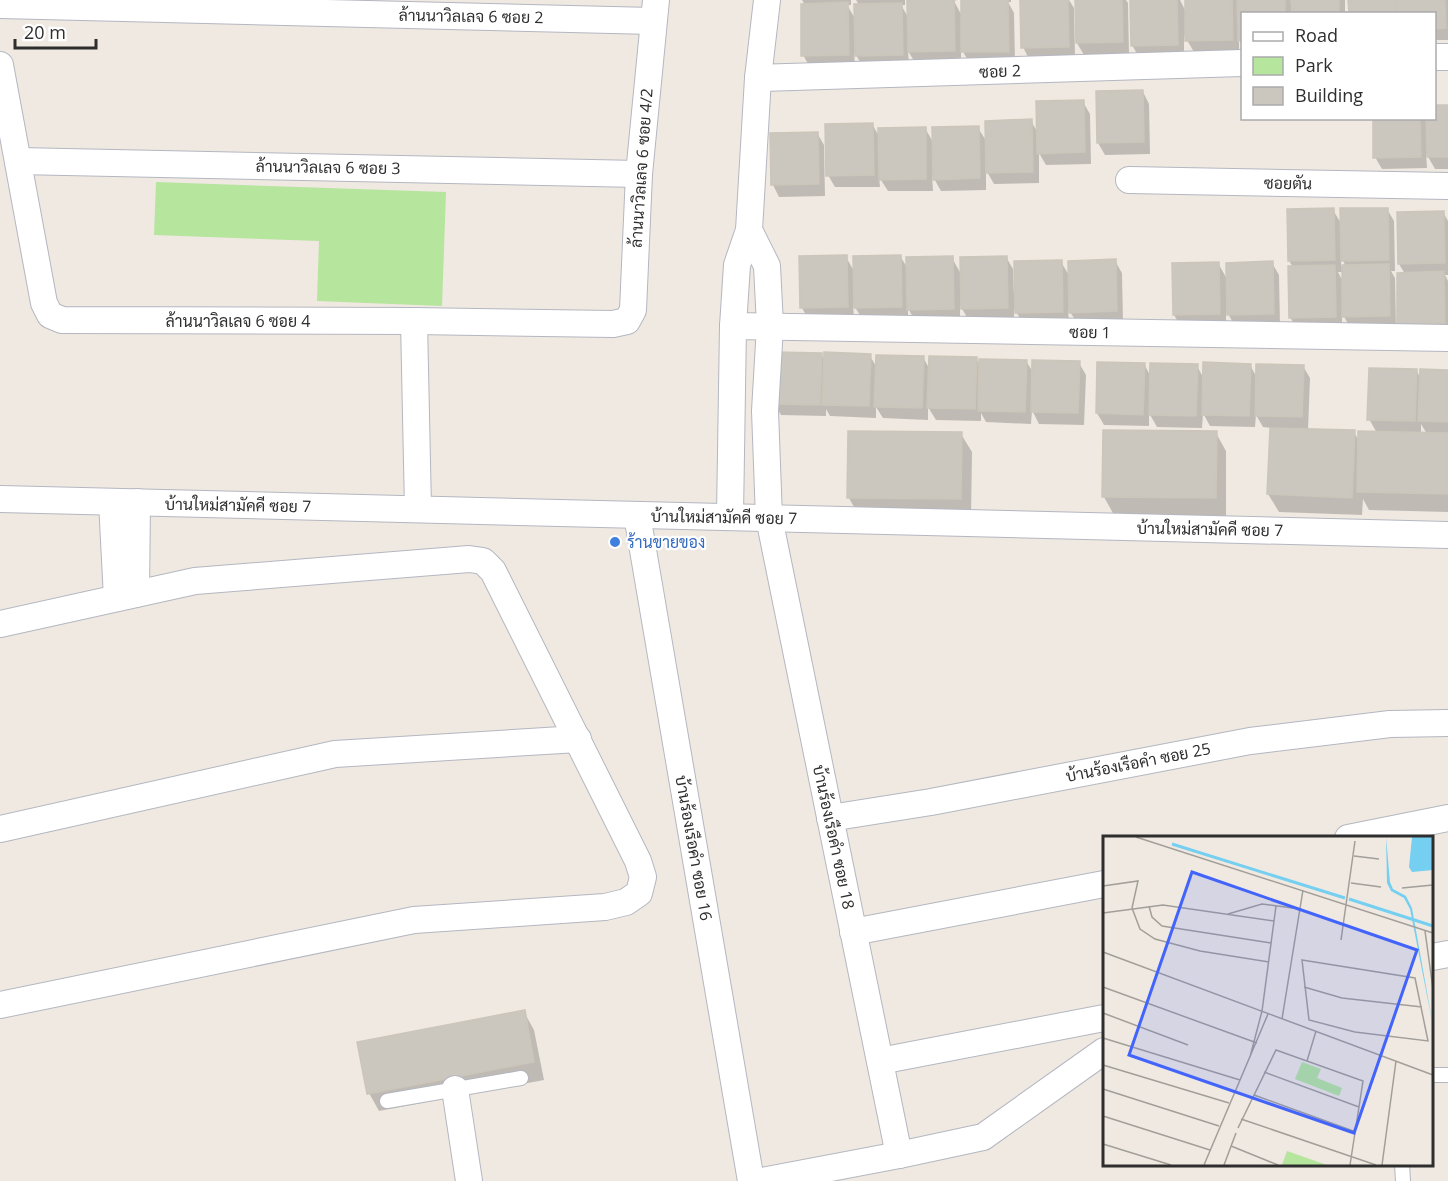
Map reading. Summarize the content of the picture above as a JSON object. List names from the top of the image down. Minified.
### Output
{"streets":{"street":["ล้านนาวิลเลจ 6 ซอย 2","ซอย 2","ล้านนาวิลเลจ 6 ซอย 3","ล้านนาวิลเลจ 6 ซอย 4/2","ซอยตัน","ล้านนาวิลเลจ 6 ซอย 4","ซอย 1","บ้านใหม่สามัคคี ซอย 7","บ้านร้องเรือคำ ซอย 25","บ้านร้องเรือคำ ซอย 18","บ้านร้องเรือคำ ซอย 16"]},"crossings":[["ล้านนาวิลเลจ 6 ซอย 2","ล้านนาวิลเลจ 6 ซอย 4/2"],["ล้านนาวิลเลจ 6 ซอย 3","ล้านนาวิลเลจ 6 ซอย 4/2"],["ล้านนาวิลเลจ 6 ซอย 3","ล้านนาวิลเลจ 6 ซอย 4"],["ล้านนาวิลเลจ 6 ซอย 4/2","ล้านนาวิลเลจ 6 ซอย 4"],["ซอย 1","บ้านร้องเรือคำ ซอย 18"],["บ้านใหม่สามัคคี ซอย 7","บ้านร้องเรือคำ ซอย 18"],["บ้านใหม่สามัคคี ซอย 7","บ้านร้องเรือคำ ซอย 16"],["บ้านร้องเรือคำ ซอย 25","บ้านร้องเรือคำ ซอย 18"]],"places":["ร้านขายของ"],"legend":["Road","Park","Building"],"scale_bar":"20 m"}
